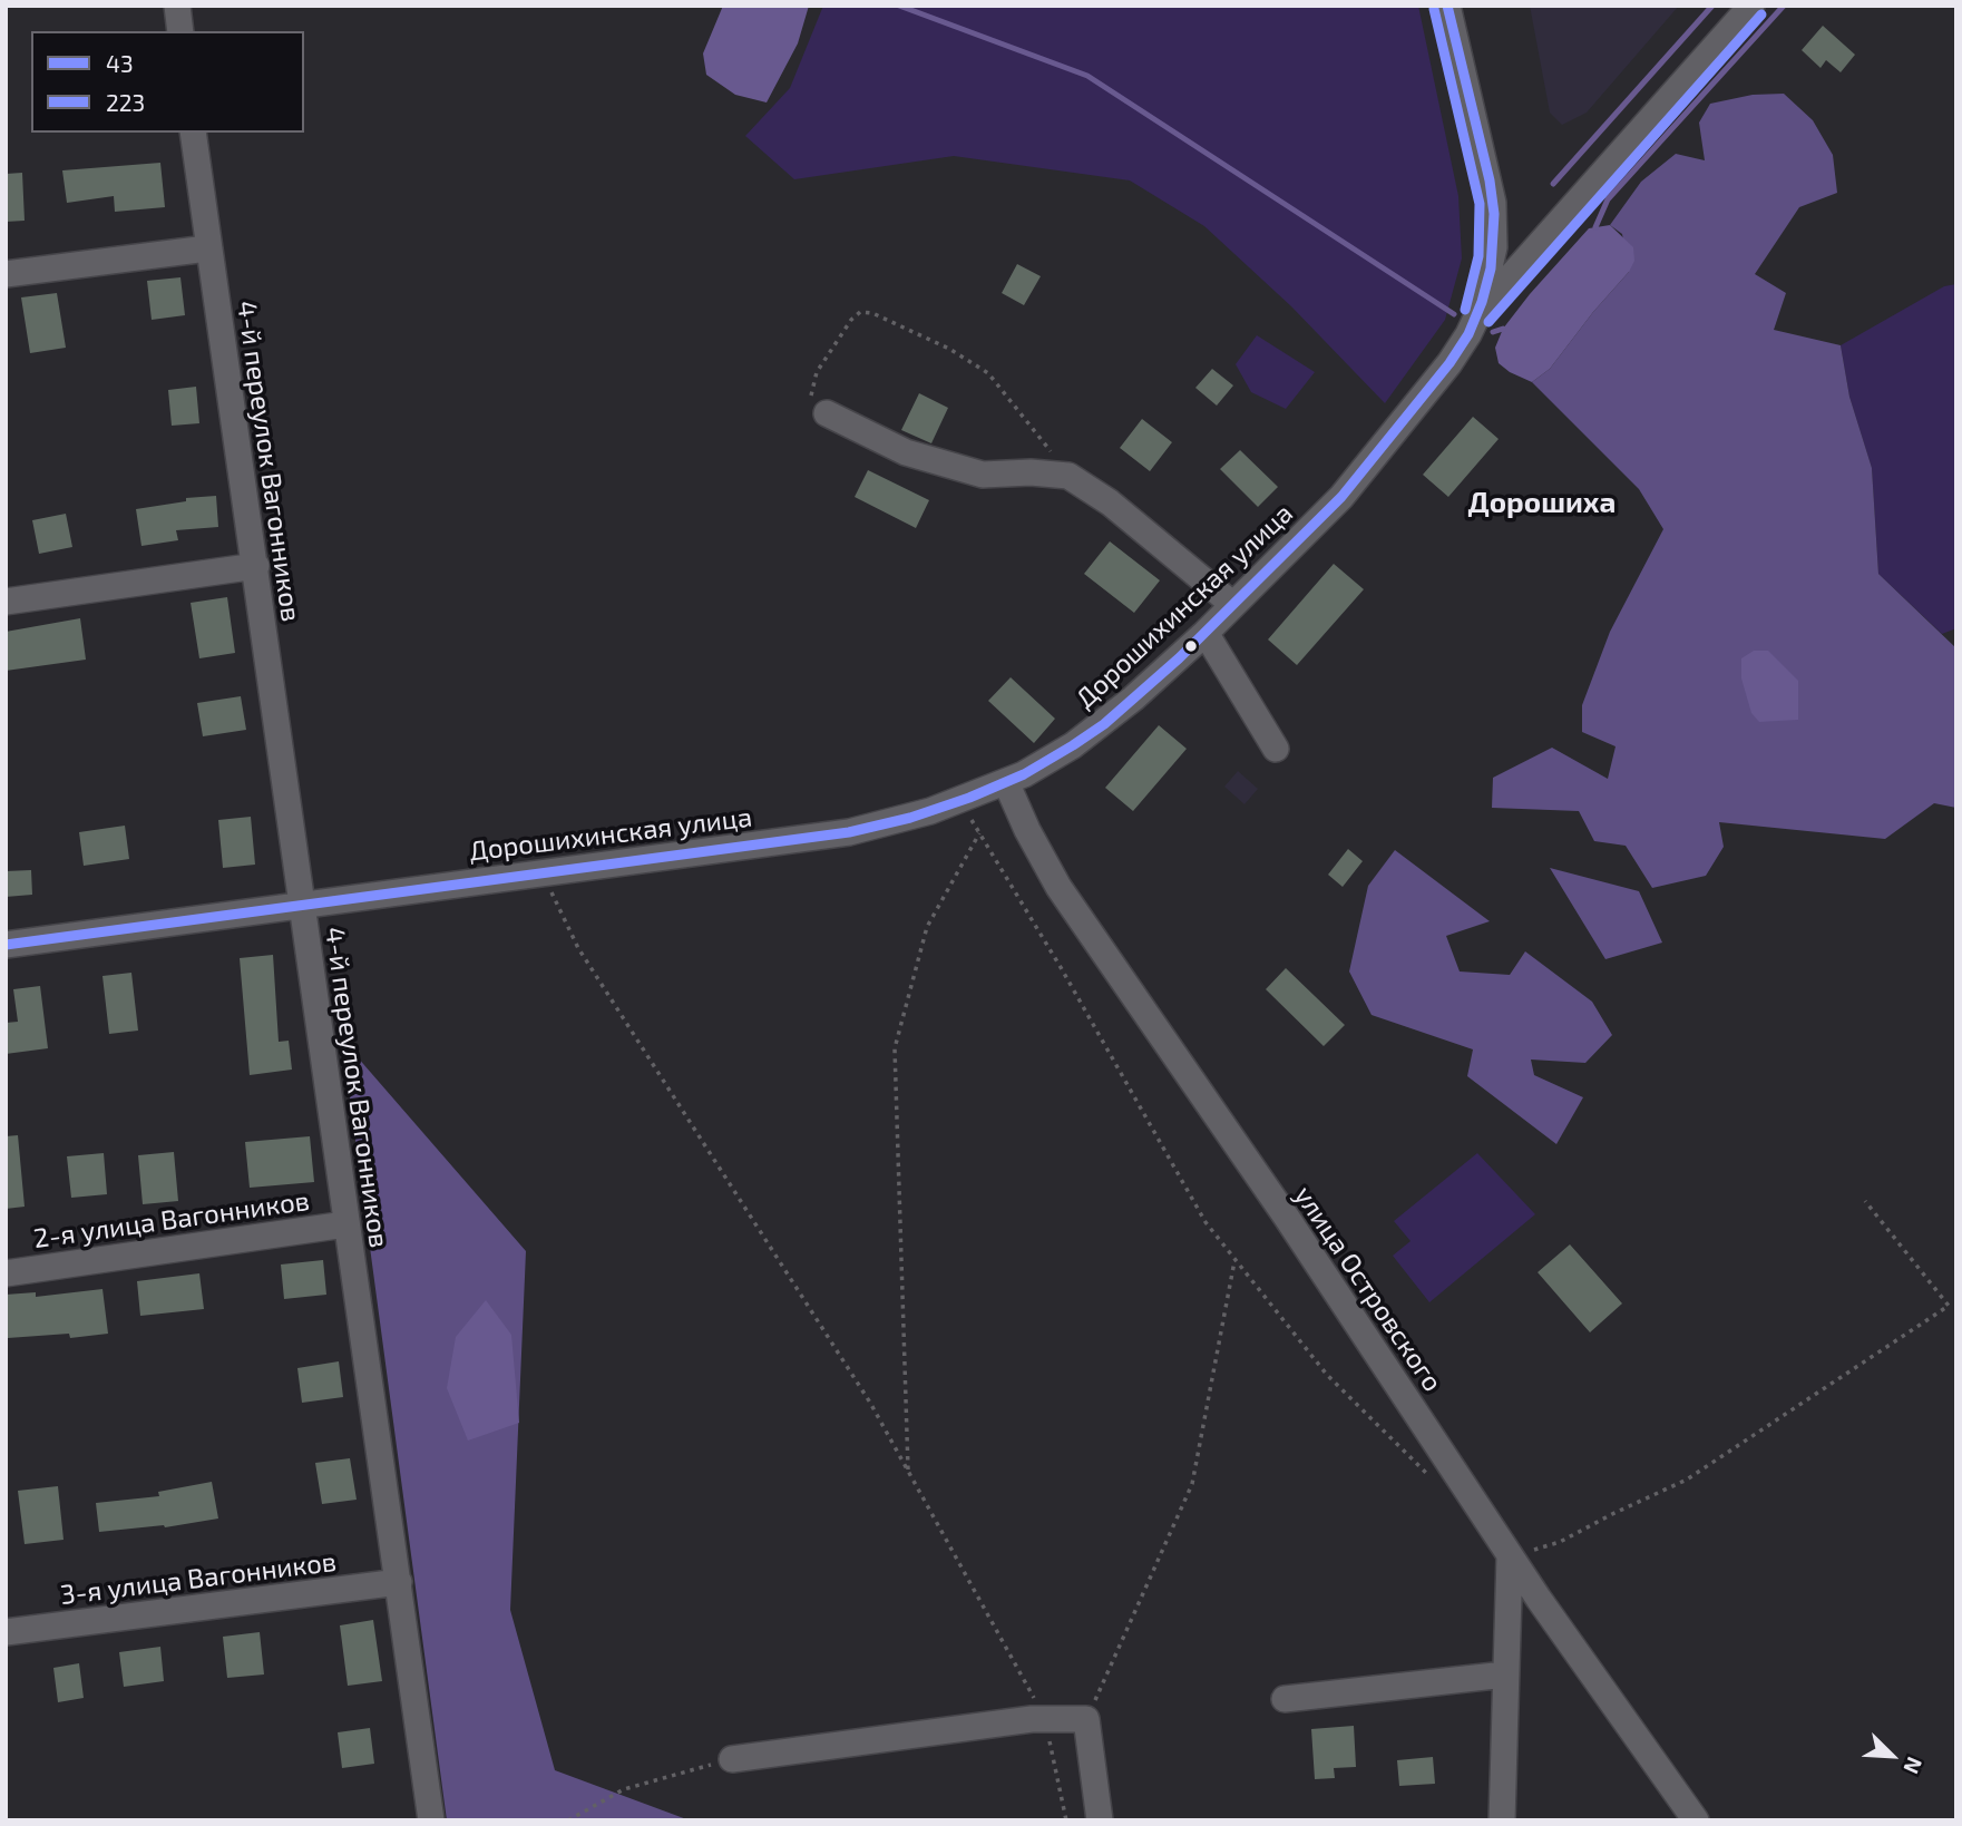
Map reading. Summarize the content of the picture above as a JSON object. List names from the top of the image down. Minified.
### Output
{"streets":{"street":["4-й переулок Вагонников","Дорошихинская улица","2-я улица Вагонников","улица Островского","3-я улица Вагонников"]},"crossings":[["4-й переулок Вагонников","Дорошихинская улица"],["4-й переулок Вагонников","2-я улица Вагонников"],["4-й переулок Вагонников","3-я улица Вагонников"],["Дорошихинская улица","улица Островского"]],"districts":["Дорошиха"],"lines":["transit line 43","transit line 223"],"legend":["43","223"],"north":"bottom right"}
